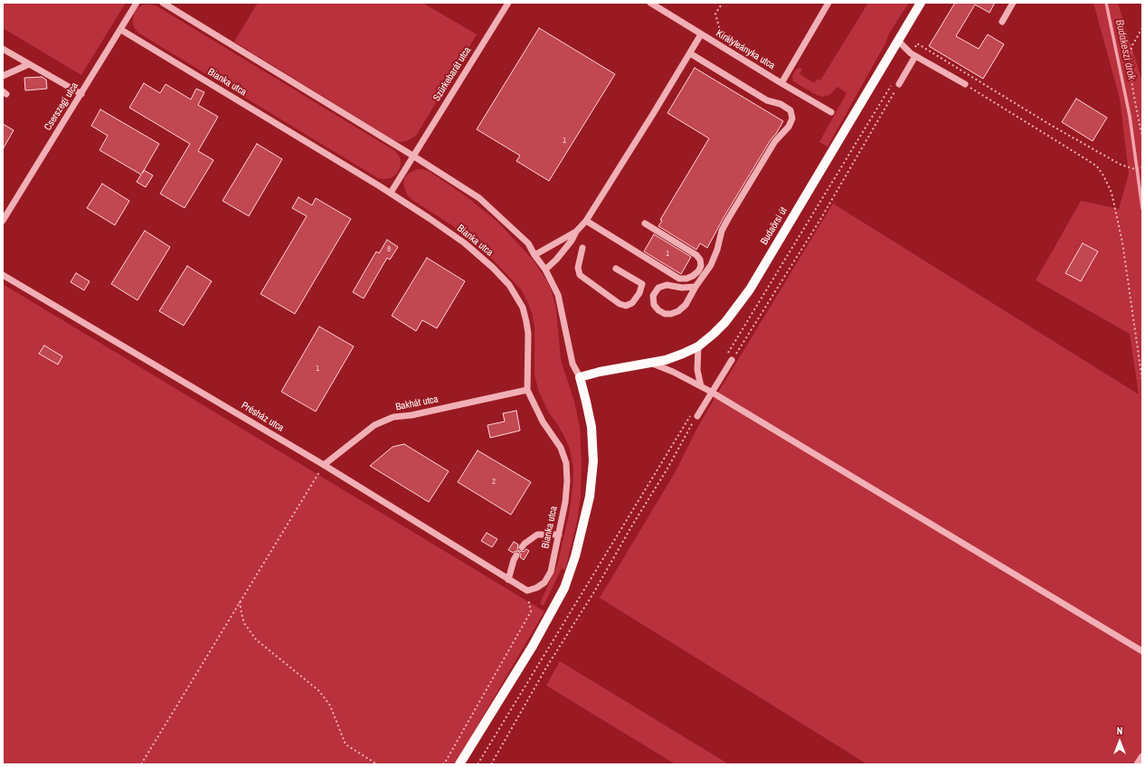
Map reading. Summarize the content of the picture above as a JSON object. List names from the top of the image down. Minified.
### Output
{"streets":{"main road":["Budaörsi út"],"street":["Királyleányka utca","Szürkebarát utca","Bianka utca","Cserszegi utca","Bakhát utca","Présház utca"]},"crossings":[["Szürkebarát utca","Bianka utca"],["Bianka utca","Cserszegi utca"],["Bianka utca","Bakhát utca"],["Bakhát utca","Présház utca"]],"water":["Budakeszi árok"],"house_numbers":["1","8","1","1","2"],"north":"top"}
